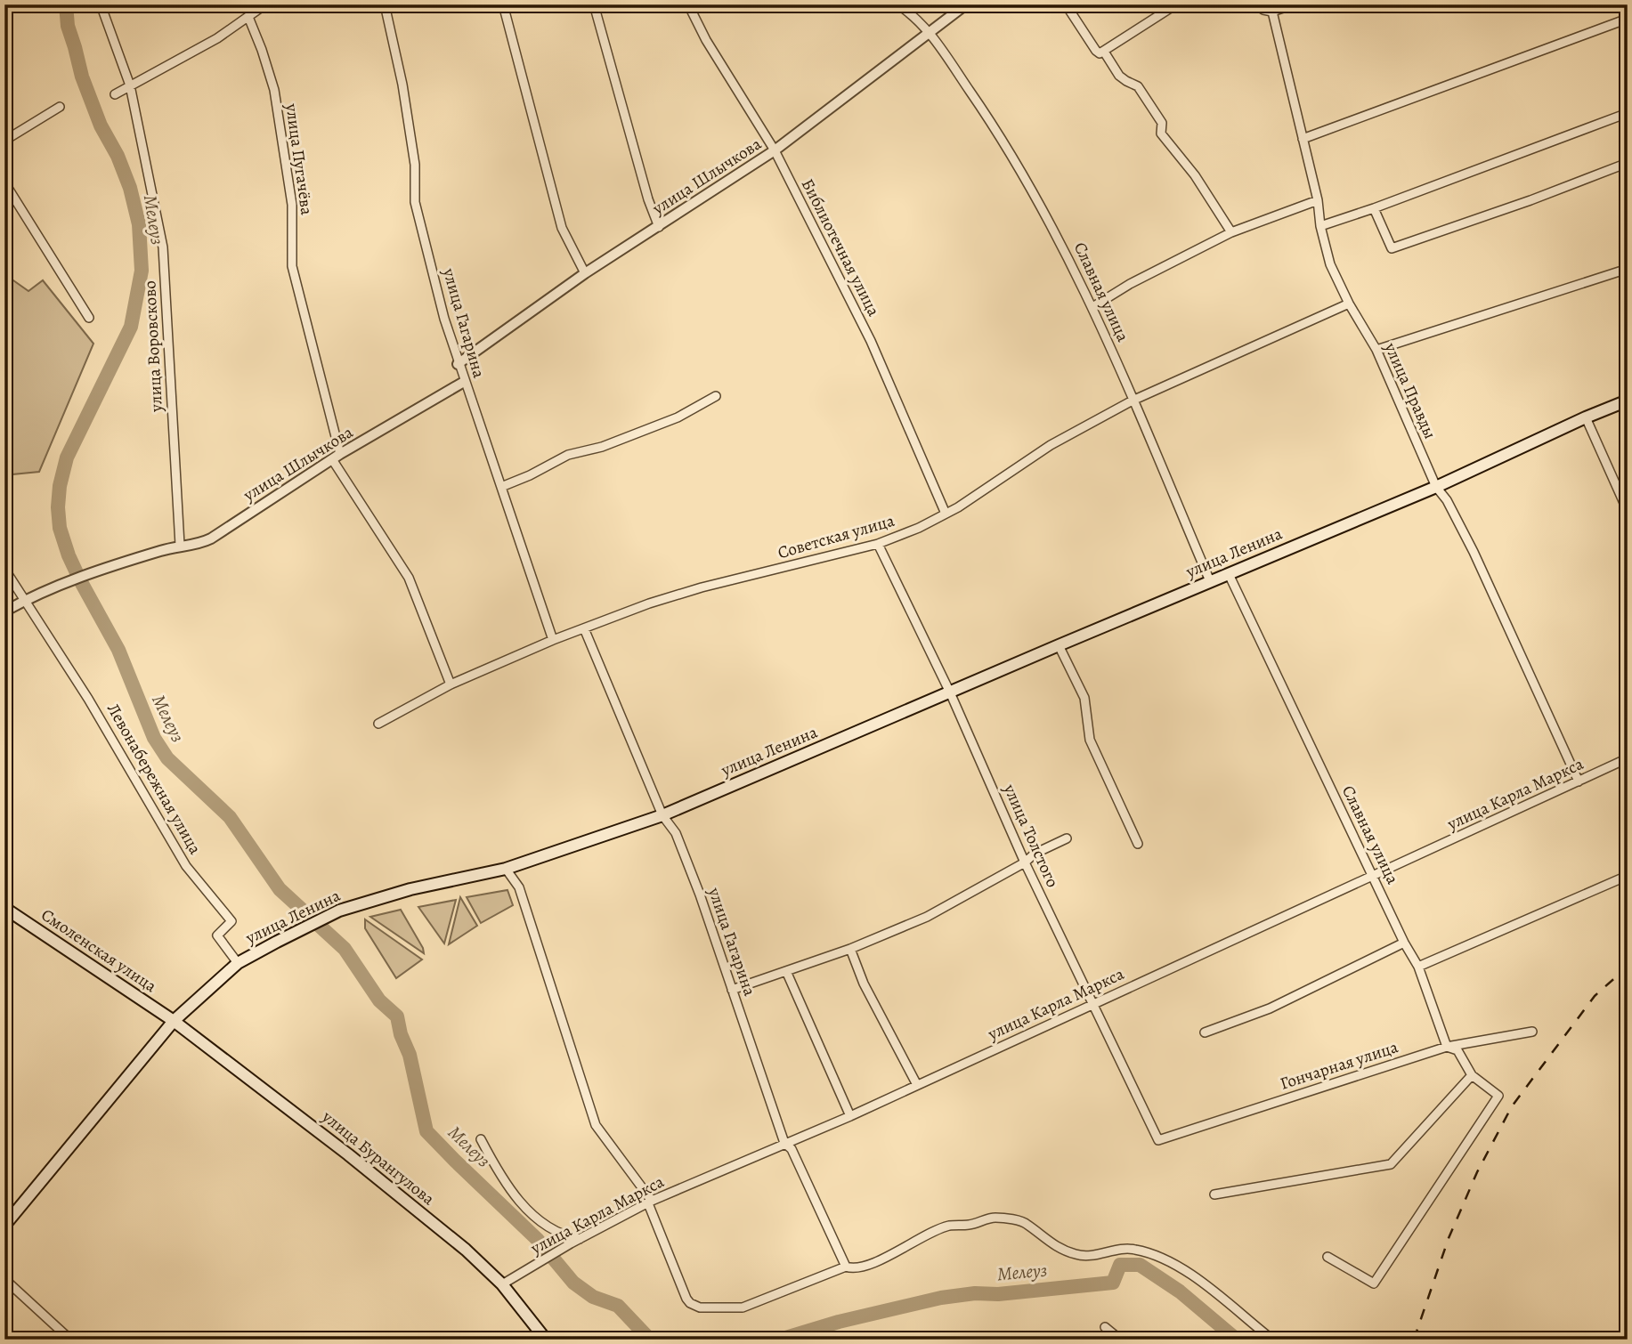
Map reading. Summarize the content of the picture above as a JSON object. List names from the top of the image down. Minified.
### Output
{"streets":{"main road":["улица Ленина","Смоленская улица","улица Бурангулова"],"street":["улица Пугачёва","улица Шлычкова","Библиотечная улица","Славная улица","улица Гагарина","улица Воровсково","улица Правды","Советская улица","Левонабережная улица","улица Карла Маркса","улица Толстого","Гончарная улица"]},"crossings":[["улица Пугачёва","улица Шлычкова"],["улица Пугачёва","Советская улица"],["улица Шлычкова","Библиотечная улица"],["улица Шлычкова","Славная улица"],["улица Шлычкова","улица Гагарина"],["улица Шлычкова","улица Воровсково"],["улица Шлычкова","Левонабережная улица"],["Библиотечная улица","Советская улица"],["Славная улица","Советская улица"],["Славная улица","улица Ленина"],["Славная улица","улица Карла Маркса"],["Славная улица","Гончарная улица"],["улица Гагарина","Советская улица"],["улица Гагарина","улица Ленина"],["улица Гагарина","улица Карла Маркса"],["улица Правды","Советская улица"],["улица Правды","улица Ленина"],["улица Правды","улица Карла Маркса"],["Советская улица","улица Толстого"],["улица Ленина","Левонабережная улица"],["улица Ленина","улица Толстого"],["улица Ленина","Смоленская улица"],["улица Ленина","улица Бурангулова"],["улица Карла Маркса","улица Толстого"],["улица Карла Маркса","улица Бурангулова"],["улица Толстого","Гончарная улица"],["Смоленская улица","улица Бурангулова"]],"water":["Мелеуз"]}
